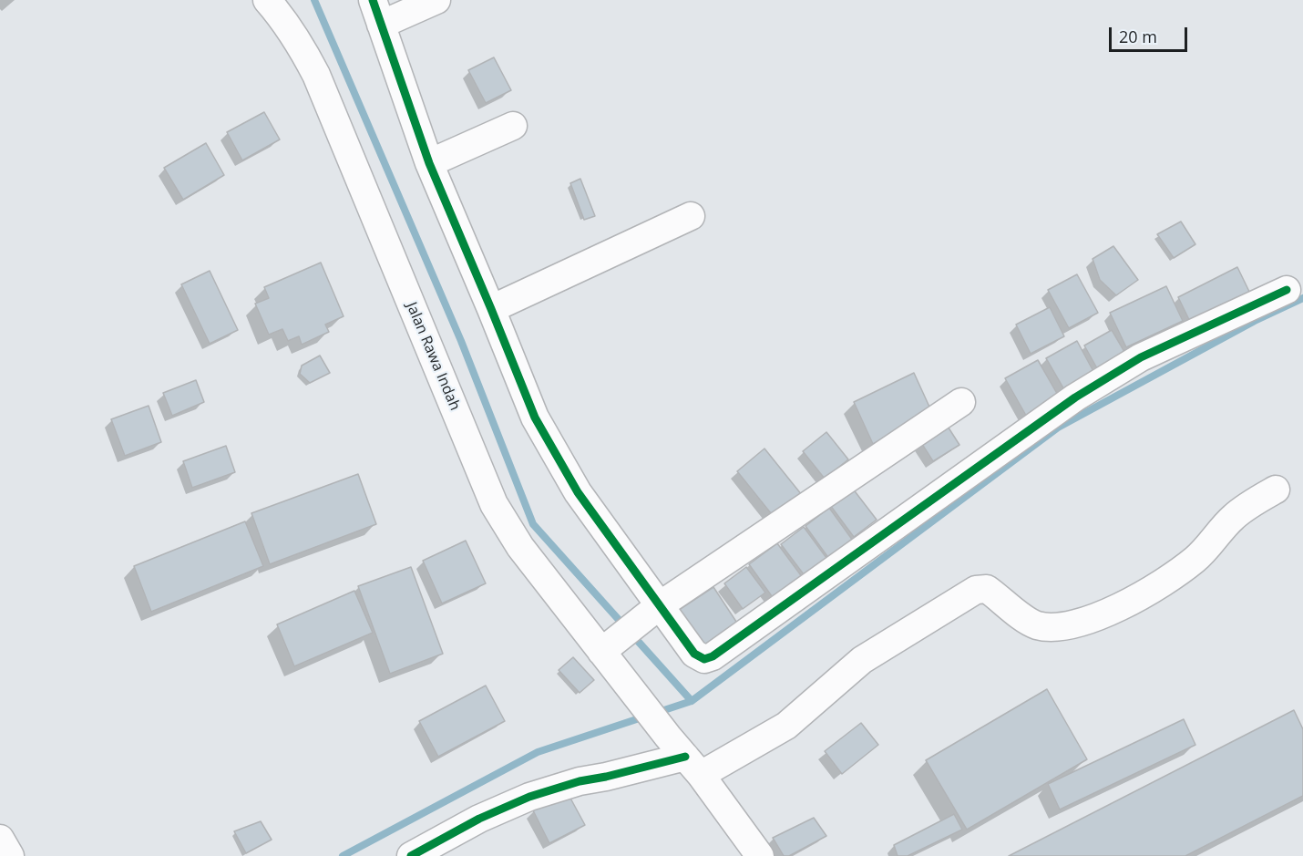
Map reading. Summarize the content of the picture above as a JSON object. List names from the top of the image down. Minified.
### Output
{"streets":{"street":["Jalan Rawa Indah"]},"scale_bar":"20 m"}
